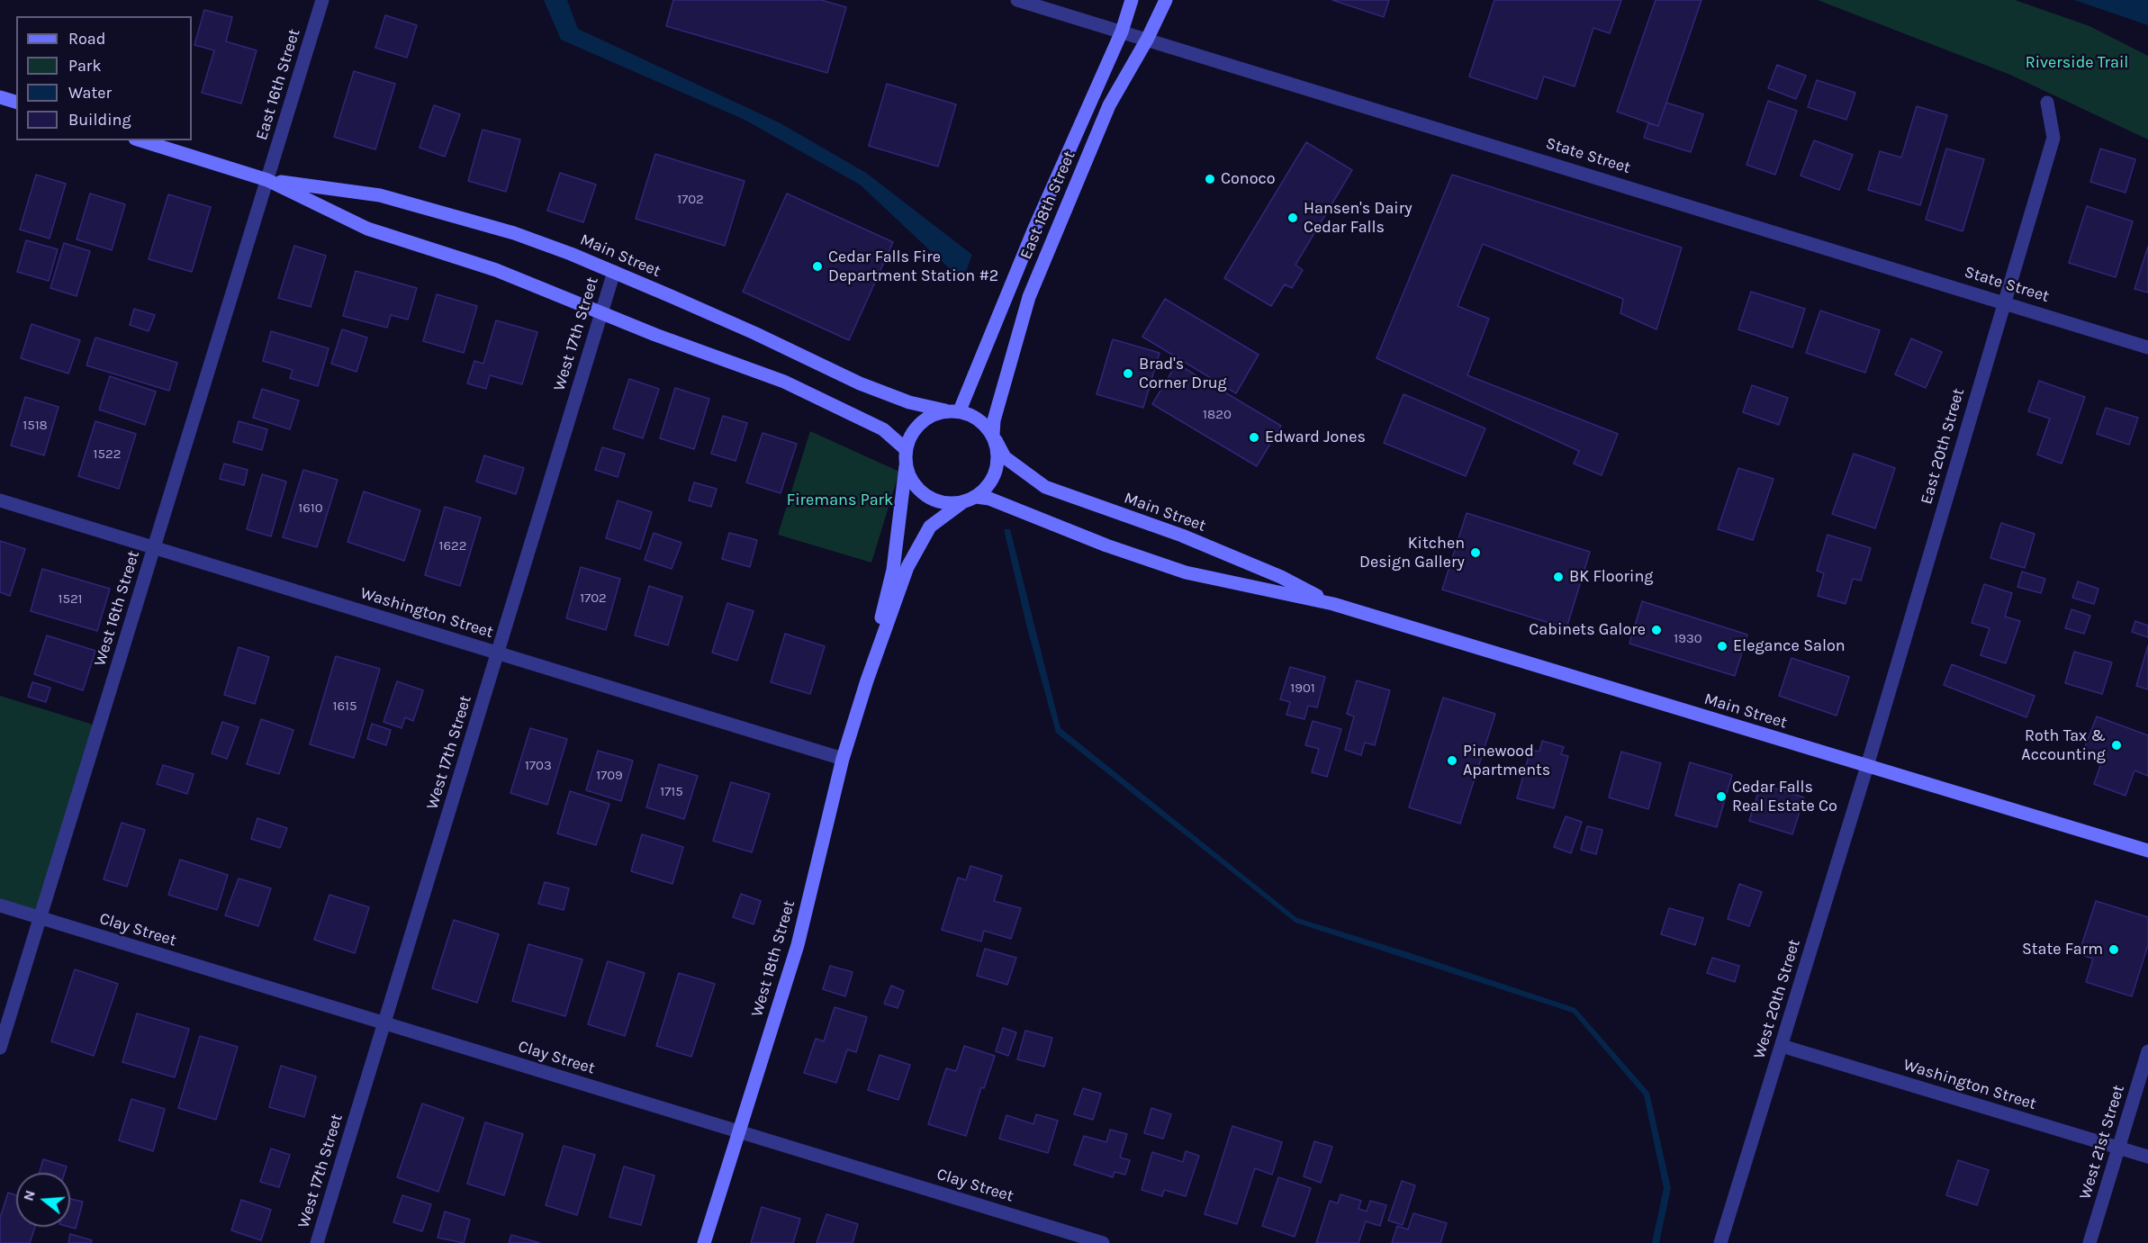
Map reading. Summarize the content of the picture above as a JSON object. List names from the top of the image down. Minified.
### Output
{"streets":{"main road":["East 18th Street","Main Street","West 18th Street"],"street":["East 16th Street","State Street","West 17th Street","East 20th Street","West 16th Street","Washington Street","Clay Street","West 20th Street","West 21st Street"]},"crossings":[["East 16th Street","Main Street"],["East 16th Street","West 16th Street"],["State Street","East 18th Street"],["State Street","East 20th Street"],["East 18th Street","Main Street"],["East 18th Street","West 18th Street"],["Main Street","West 17th Street"],["Main Street","East 20th Street"],["Main Street","West 16th Street"],["Main Street","West 18th Street"],["Main Street","West 20th Street"],["West 17th Street","Washington Street"],["West 17th Street","Clay Street"],["East 20th Street","West 20th Street"],["West 16th Street","Washington Street"],["West 16th Street","Clay Street"],["Washington Street","West 18th Street"],["Washington Street","West 20th Street"],["Washington Street","West 21st Street"],["Clay Street","West 18th Street"]],"parks":["Riverside Trail","Firemans Park"],"places":["Conoco","Hansen's Dairy Cedar Falls","Cedar Falls Fire Department Station #2","Brad's Corner Drug","Edward Jones","Kitchen Design Gallery","BK Flooring","Cabinets Galore","Elegance Salon","Roth Tax & Accounting","Pinewood Apartments","Cedar Falls Real Estate Co","State Farm"],"house_numbers":["1702","1820","1518","1522","1610","1622","1702","1521","1930","1901","1615","1703","1709","1715"],"legend":["Road","Park","Water","Building"],"north":"left"}
